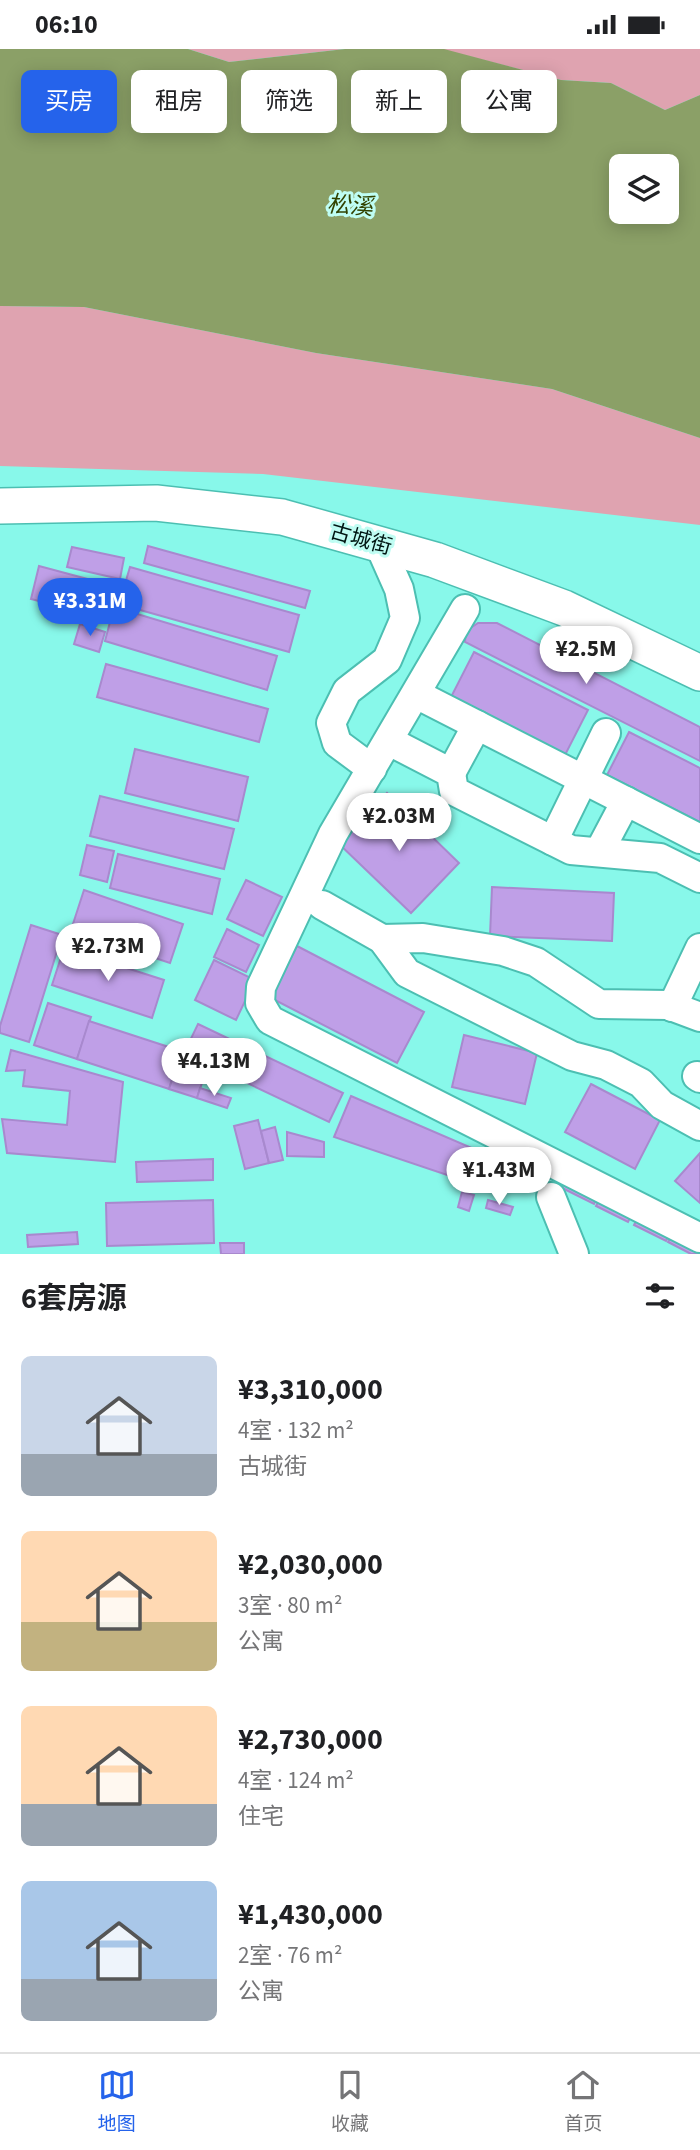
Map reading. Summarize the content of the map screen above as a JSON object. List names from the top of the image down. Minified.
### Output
{"streets":{"main road":["古城街"]},"water":["松溪"],"page":{"status":"06:10","chip":["买房","租房","筛选","新上","公寓"],"price":["¥3.31M","¥2.5M","¥2.03M","¥2.73M","¥4.13M","¥1.43M"],"heading":"6套房源","list":[{"name":"¥3,310,000","note":"4室 · 132 m² · 古城街"},{"name":"¥2,030,000","note":"3室 · 80 m² · 公寓"},{"name":"¥2,730,000","note":"4室 · 124 m² · 住宅"},{"name":"¥1,430,000","note":"2室 · 76 m² · 公寓"}],"tabs":["地图","收藏","首页"]}}
